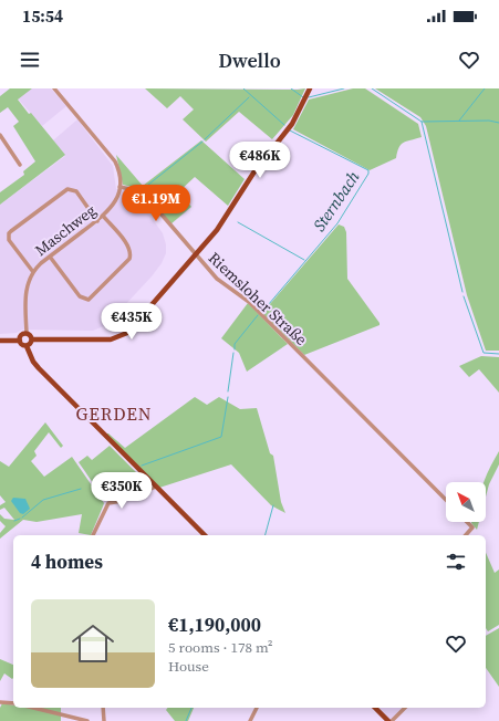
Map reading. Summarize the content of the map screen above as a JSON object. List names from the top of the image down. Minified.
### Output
{"streets":{"main road":["Riemsloher Straße"],"street":["Maschweg"]},"crossings":[["Maschweg","Riemsloher Straße"]],"districts":["GERDEN"],"water":["Sternbach"],"north":"top left","page":{"status":"15:54","header":"Dwello","price":["€486K","€1.19M","€435K","€350K"],"heading":"4 homes","list":[{"name":"€1,190,000","note":"5 rooms · 178 m² · House"}]}}
